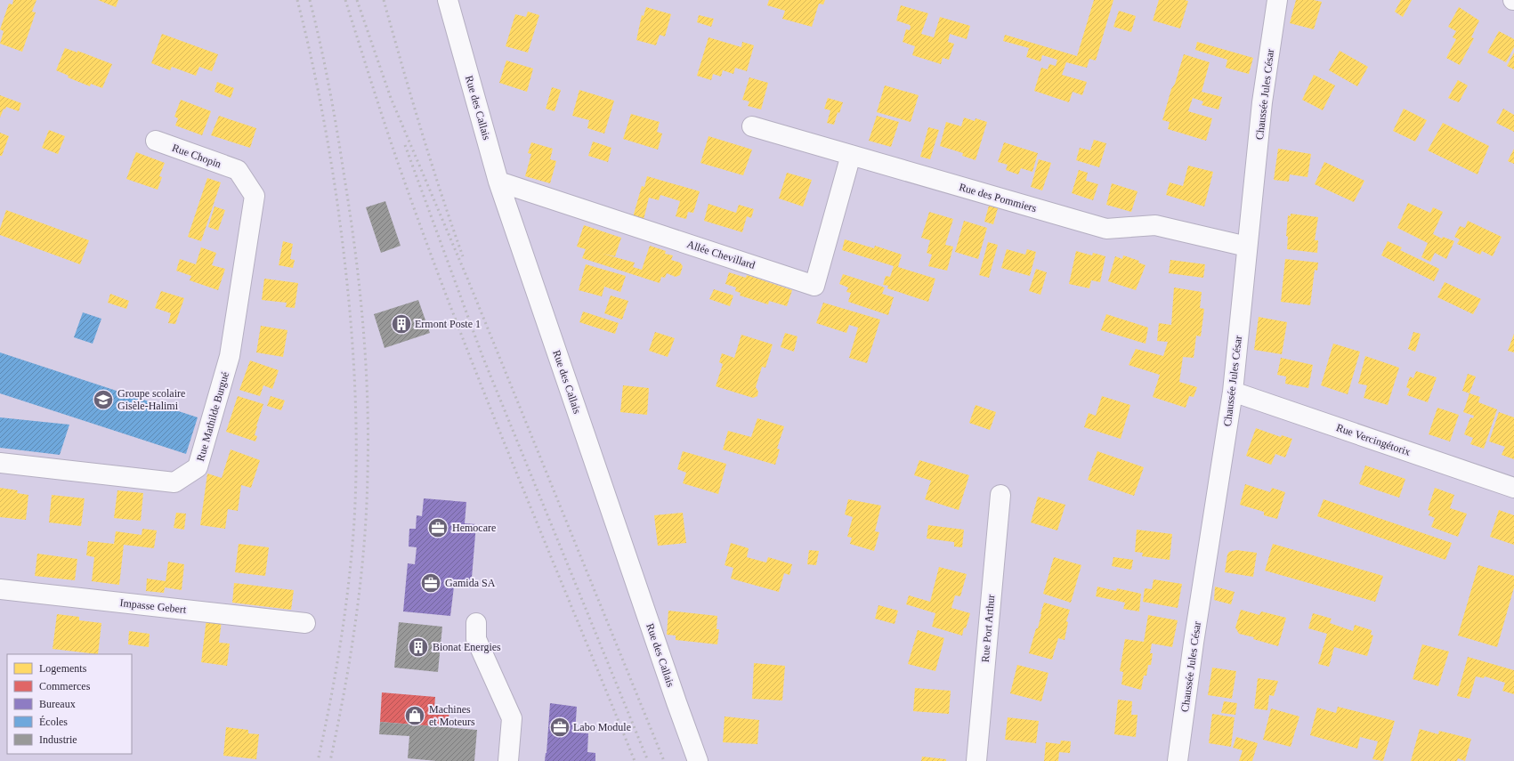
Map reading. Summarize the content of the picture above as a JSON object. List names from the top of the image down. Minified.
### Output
{"streets":{"street":["Chaussée Jules César","Rue des Callais","Rue Chopin","Rue des Pommiers","Allée Chevillard","Rue Mathilde Burgué","Rue Vercingétorix","Impasse Gebert","Rue Port Arthur"]},"crossings":[["Chaussée Jules César","Rue des Pommiers"],["Chaussée Jules César","Rue Vercingétorix"],["Rue des Callais","Allée Chevillard"],["Rue Chopin","Rue Mathilde Burgué"],["Rue des Pommiers","Allée Chevillard"]],"places":{"building":["Ermont Poste 1","Bionat Energies"],"school or university":["Groupe scolaire Gisèle-Halimi"],"office":["Hemocare","Gamida SA","Labo Module"],"shop":["Machines et Moteurs"]},"legend":["Logements","Commerces","Bureaux","Écoles","Industrie"]}
